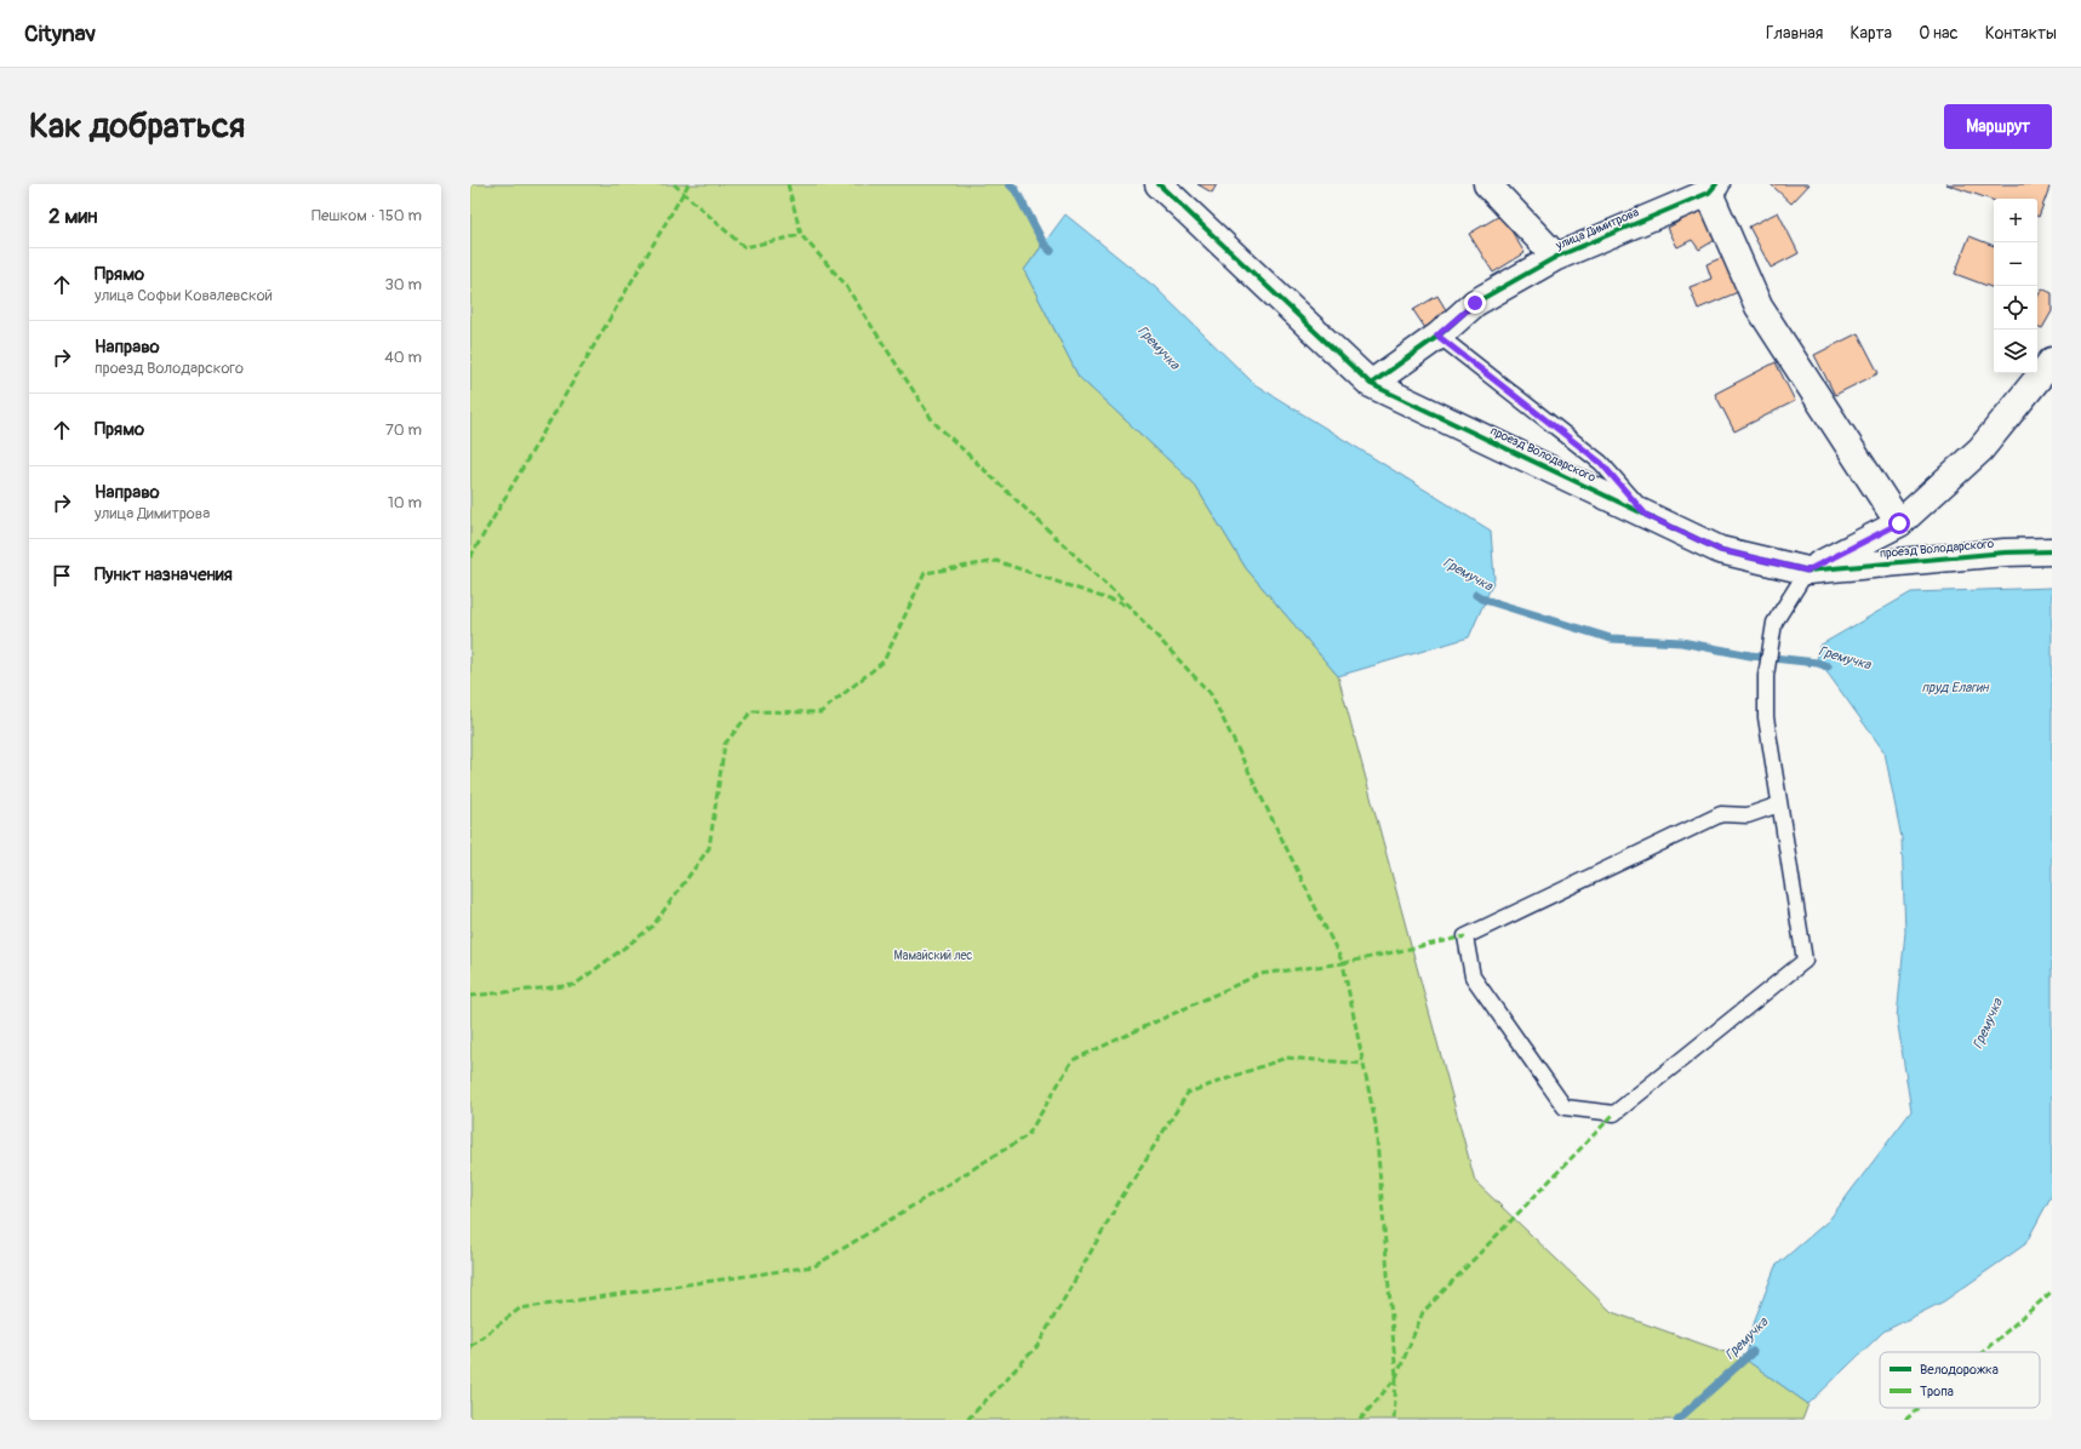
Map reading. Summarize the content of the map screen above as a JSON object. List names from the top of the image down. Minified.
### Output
{"streets":{"street":["улица Димитрова","проезд Володарского"]},"crossings":[["улица Димитрова","проезд Володарского"]],"water":["Гремучка","пруд Елагин"],"parks":["Мамайский лес"],"legend":["Велодорожка","Тропа"],"page":{"header":"Citynav","nav":["Главная","Карта","О нас","Контакты"],"buttons":"Маршрут","title":"Как добраться","heading":["2 мин","Пешком · 150 m"],"map_buttons":["+","−"],"list":[["Прямо","улица Софьи Ковалевской","30 m"],["Направо","проезд Володарского","40 m"],["Прямо","70 m"],["Направо","улица Димитрова","10 m"],"Пункт назначения"]}}
